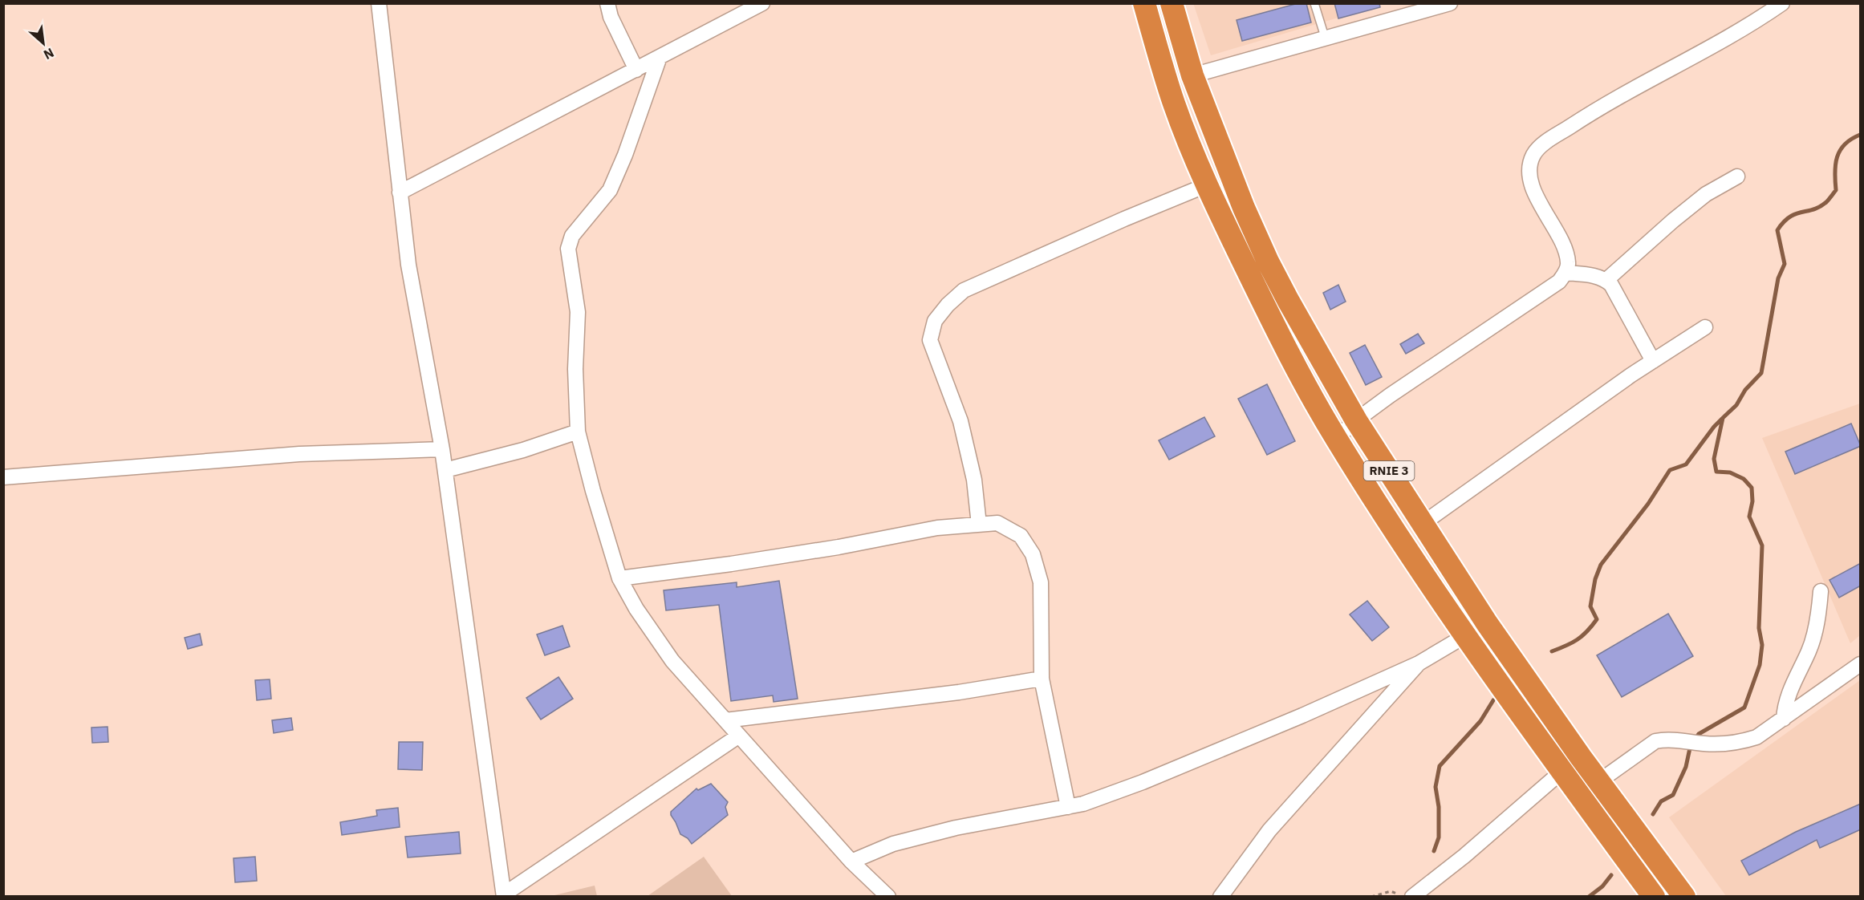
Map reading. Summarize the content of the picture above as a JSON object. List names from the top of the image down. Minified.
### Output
{"streets":{"highway":["RNIE 3"]},"north":"bottom right"}
